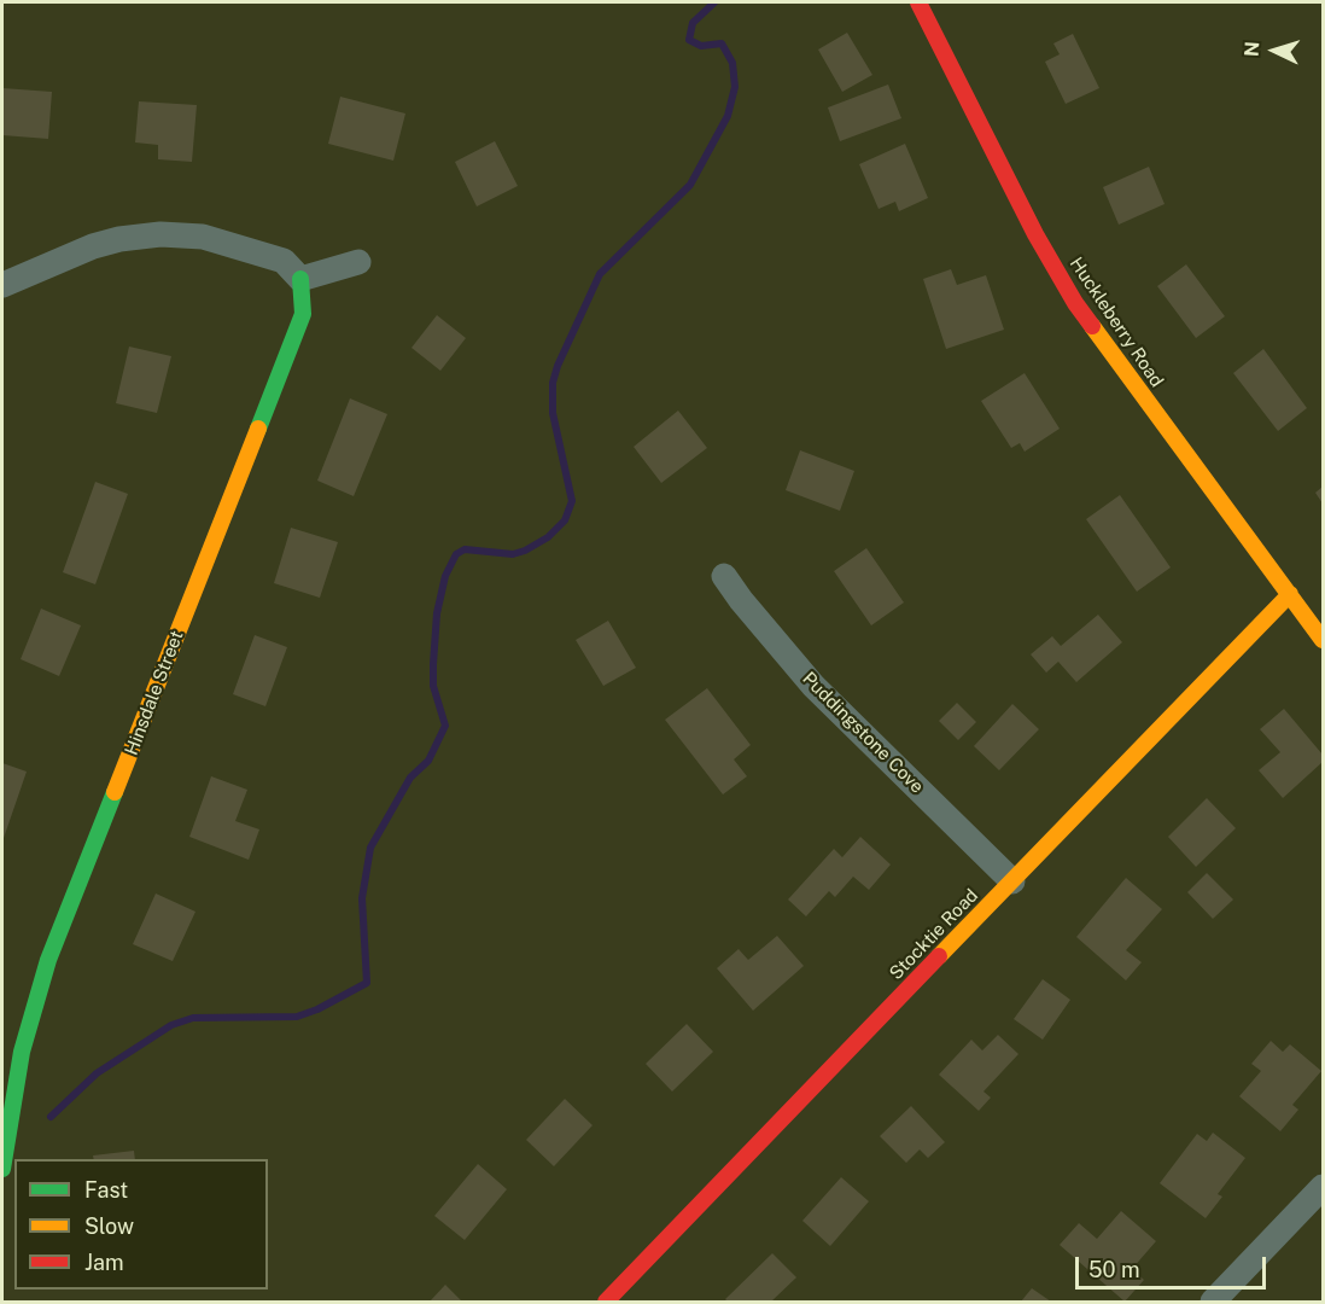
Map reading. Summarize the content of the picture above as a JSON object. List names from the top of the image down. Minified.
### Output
{"streets":{"street":["Huckleberry Road","Hinsdale Street","Puddingstone Cove","Stocktie Road"]},"crossings":[["Huckleberry Road","Stocktie Road"],["Puddingstone Cove","Stocktie Road"]],"legend":["Fast","Slow","Jam"],"scale_bar":"50 m","north":"left"}
